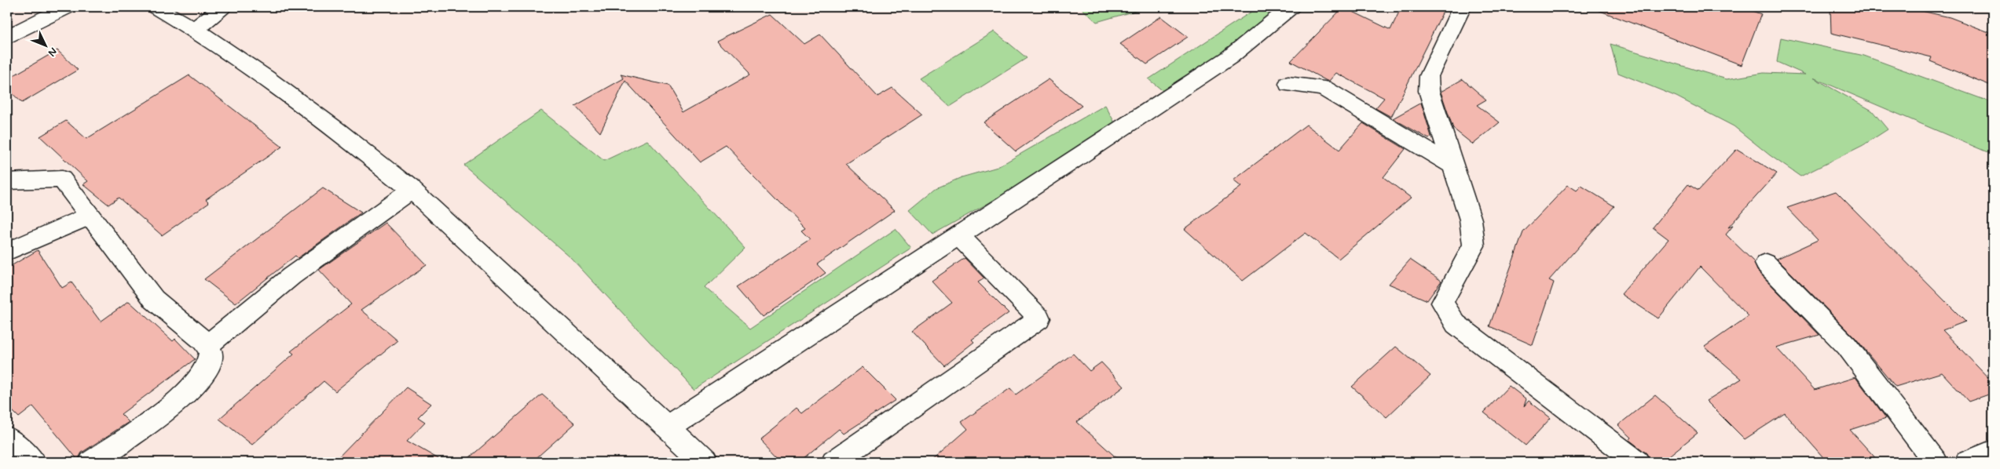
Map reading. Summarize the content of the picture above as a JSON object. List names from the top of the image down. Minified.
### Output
{"north":"bottom right"}
